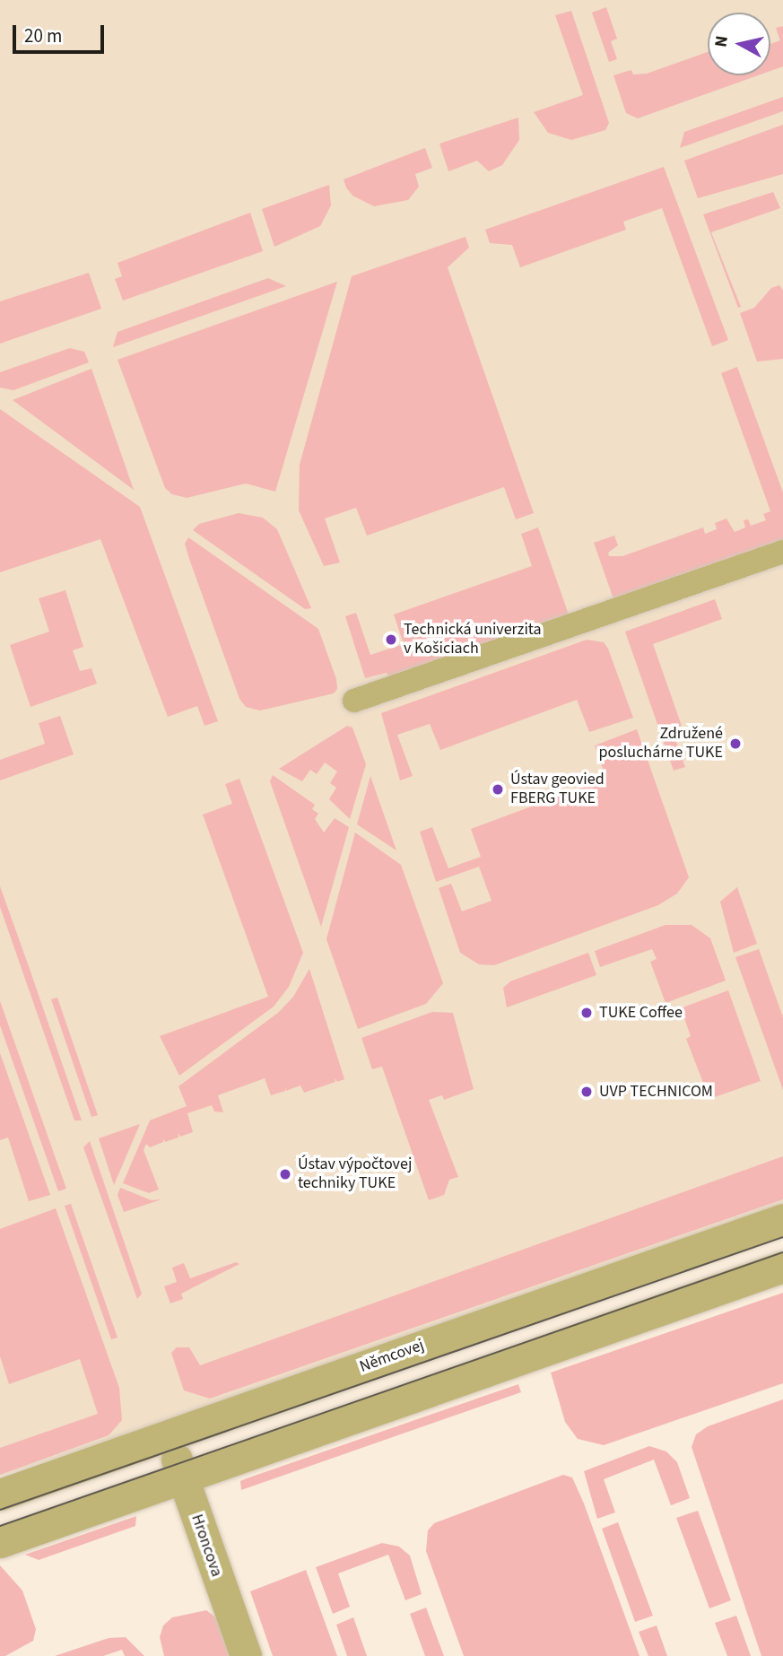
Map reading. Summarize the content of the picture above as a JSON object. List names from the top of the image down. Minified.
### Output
{"streets":{"street":["Němcovej","Hroncova"]},"crossings":[["Němcovej","Hroncova"]],"places":["Technická univerzita v Košiciach","Združené posluchárne TUKE","Ústav geovied FBERG TUKE","TUKE Coffee","UVP TECHNICOM","Ústav výpočtovej techniky TUKE"],"scale_bar":"20 m","north":"left"}
